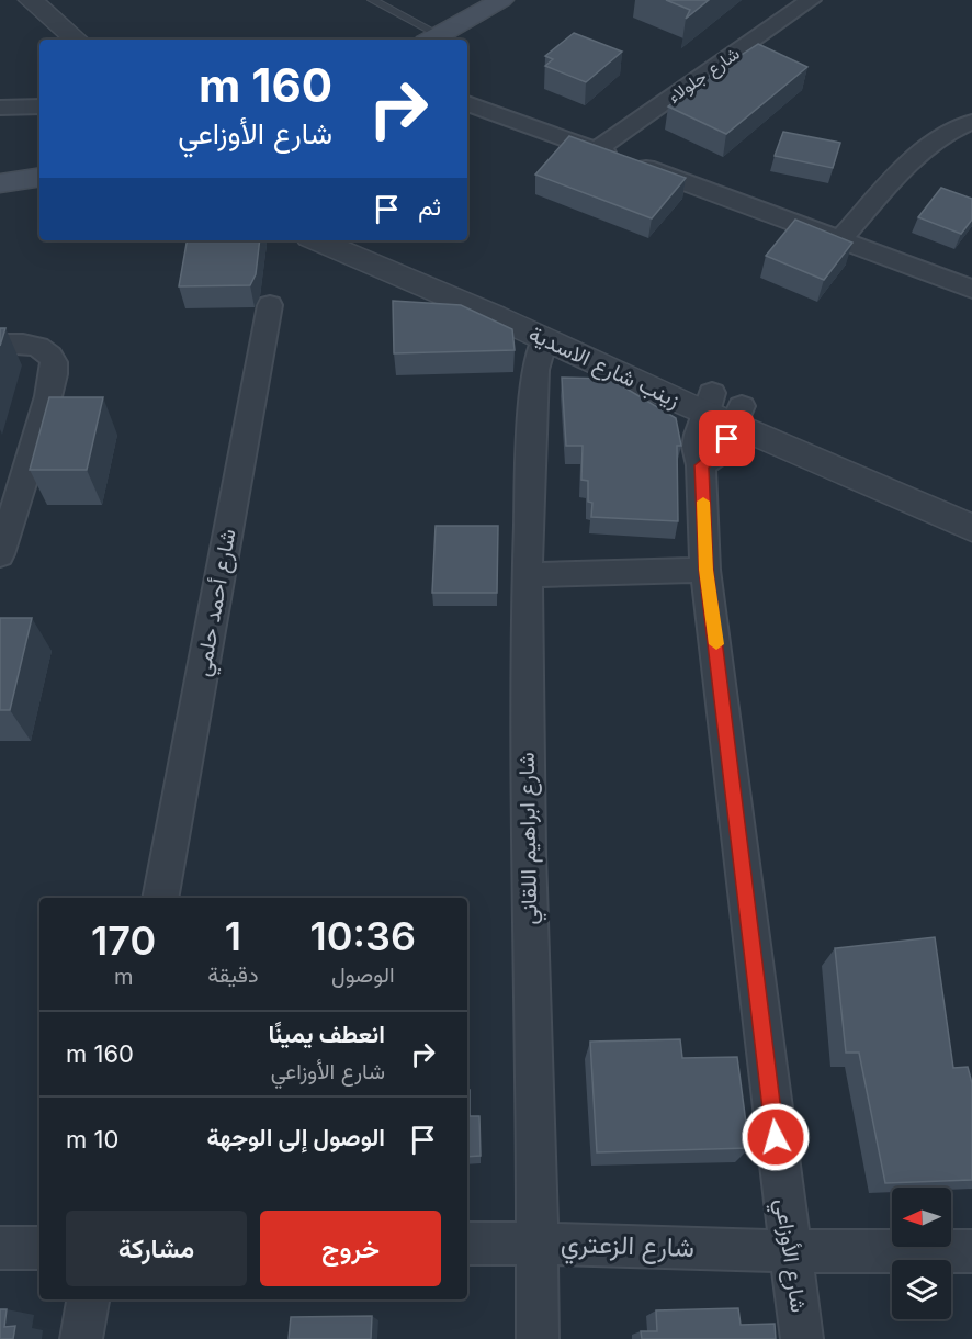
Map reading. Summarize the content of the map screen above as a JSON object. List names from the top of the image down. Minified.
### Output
{"streets":{"street":["شارع جلولاء","زينب شارع الاسدية","شارع أحمد حلمي","شارع ابراهيم اللقاني","شارع الزعتري","شارع الأوزاعي"]},"crossings":[["زينب شارع الاسدية","شارع ابراهيم اللقاني"],["زينب شارع الاسدية","شارع الأوزاعي"],["شارع ابراهيم اللقاني","شارع الزعتري"],["شارع الزعتري","شارع الأوزاعي"]],"north":"left","page":{"turn":["160 m","شارع الأوزاعي"],"then":"ثم","eta":["10:36","الوصول","1","دقيقة","170","m"],"list":[{"name":"انعطف يمينًا","note":"شارع الأوزاعي","value":"160 m"},{"name":"الوصول إلى الوجهة","value":"10 m"}],"buttons":["خروج","مشاركة"]}}
